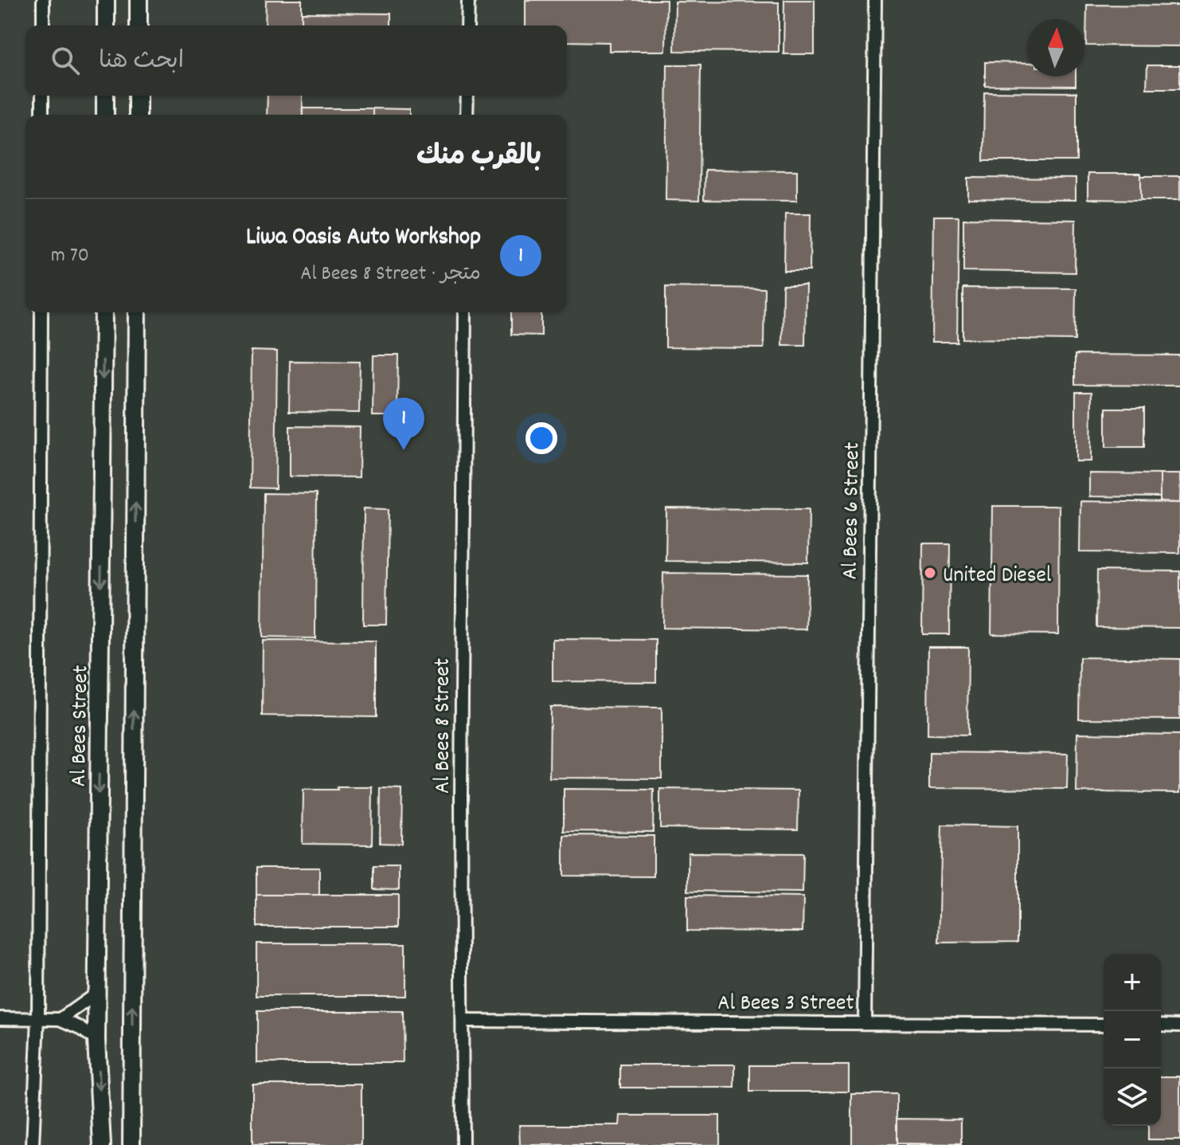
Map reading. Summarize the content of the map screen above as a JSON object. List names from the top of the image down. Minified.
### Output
{"streets":{"street":["Al Bees 6 Street","Al Bees Street","Al Bees 8 Street","Al Bees 3 Street"]},"crossings":[["Al Bees 6 Street","Al Bees 3 Street"],["Al Bees 8 Street","Al Bees 3 Street"]],"places":["United Diesel"],"north":"top","page":{"search":"ابحث هنا","heading":"بالقرب منك","list":[{"mark":"1","name":"Liwa Oasis Auto Workshop","note":"متجر · Al Bees 8 Street","value":"70 m"}],"pins":"1","map_buttons":["+","−"]}}
